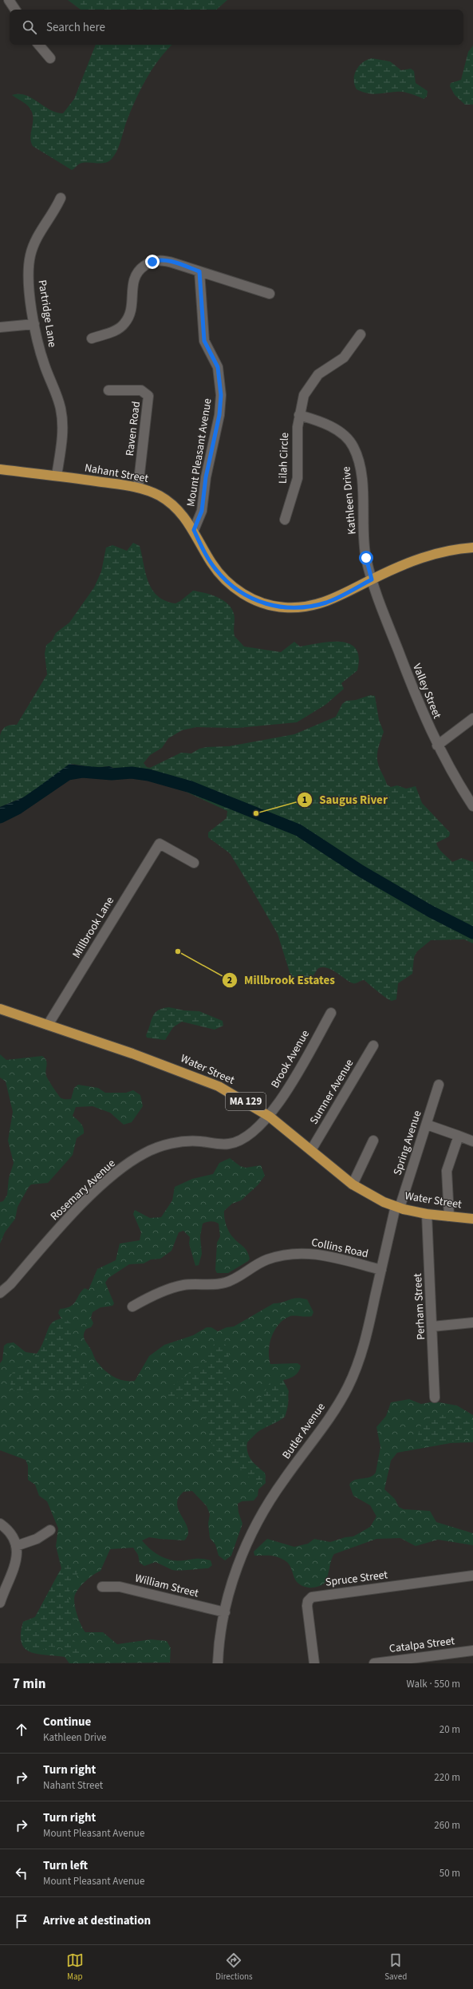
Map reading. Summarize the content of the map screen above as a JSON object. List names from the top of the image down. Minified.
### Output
{"streets":{"main road":["Nahant Street","Water Street","MA 129"],"street":["Partridge Lane","Raven Road","Mount Pleasant Avenue","Lilah Circle","Kathleen Drive","Valley Street","Millbrook Lane","Brook Avenue","Sumner Avenue","Spring Avenue","Rosemary Avenue","Collins Road","Perham Street","Butler Avenue","Spruce Street","William Street","Catalpa Street"]},"crossings":[["Partridge Lane","Nahant Street"],["Raven Road","Nahant Street"],["Mount Pleasant Avenue","Nahant Street"],["Lilah Circle","Kathleen Drive"],["Nahant Street","Kathleen Drive"],["Nahant Street","Valley Street"],["Kathleen Drive","Valley Street"],["Millbrook Lane","Water Street"],["Brook Avenue","Water Street"],["Brook Avenue","Rosemary Avenue"],["Water Street","Sumner Avenue"],["Water Street","Spring Avenue"],["Water Street","Rosemary Avenue"],["Water Street","Perham Street"],["Water Street","Butler Avenue"],["Spring Avenue","Butler Avenue"],["Collins Road","Butler Avenue"],["Butler Avenue","William Street"]],"places":["Saugus River","Millbrook Estates"],"page":{"search":"Search here","heading":["7 min","Walk · 550 m"],"list":[["Continue","Kathleen Drive","20 m"],["Turn right","Nahant Street","220 m"],["Turn right","Mount Pleasant Avenue","260 m"],["Turn left","Mount Pleasant Avenue","50 m"],"Arrive at destination"],"nav":["Map","Directions","Saved"]}}
